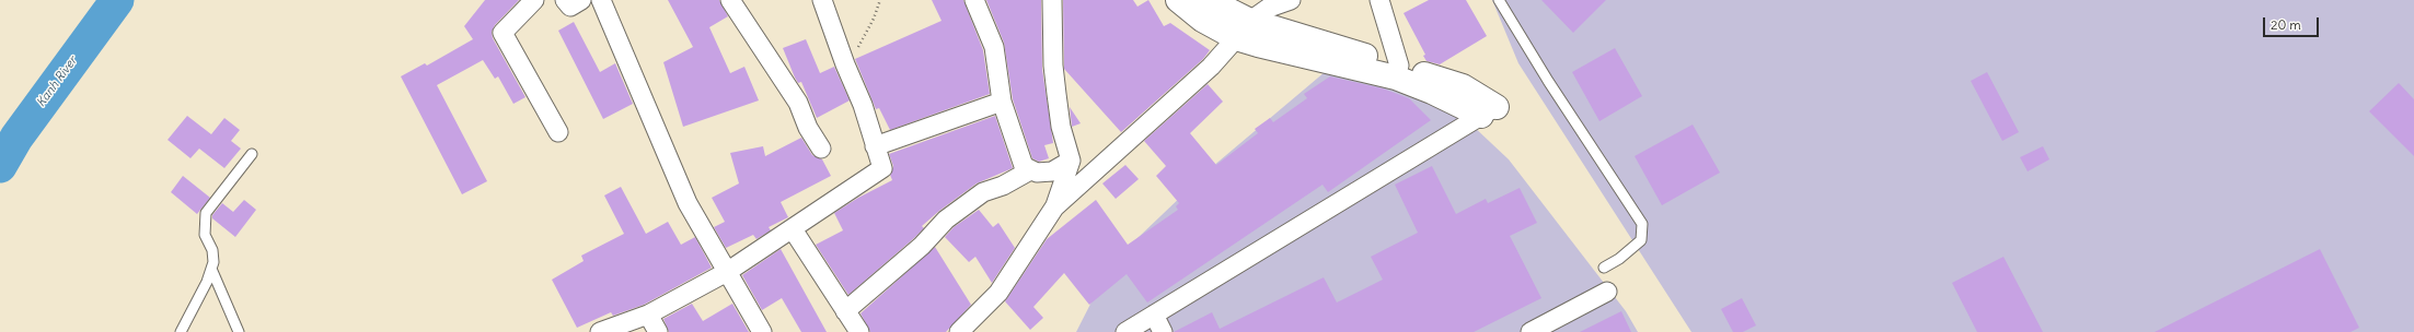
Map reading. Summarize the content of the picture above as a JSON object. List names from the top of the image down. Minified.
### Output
{"water":["Kanh River"],"scale_bar":"20 m"}
